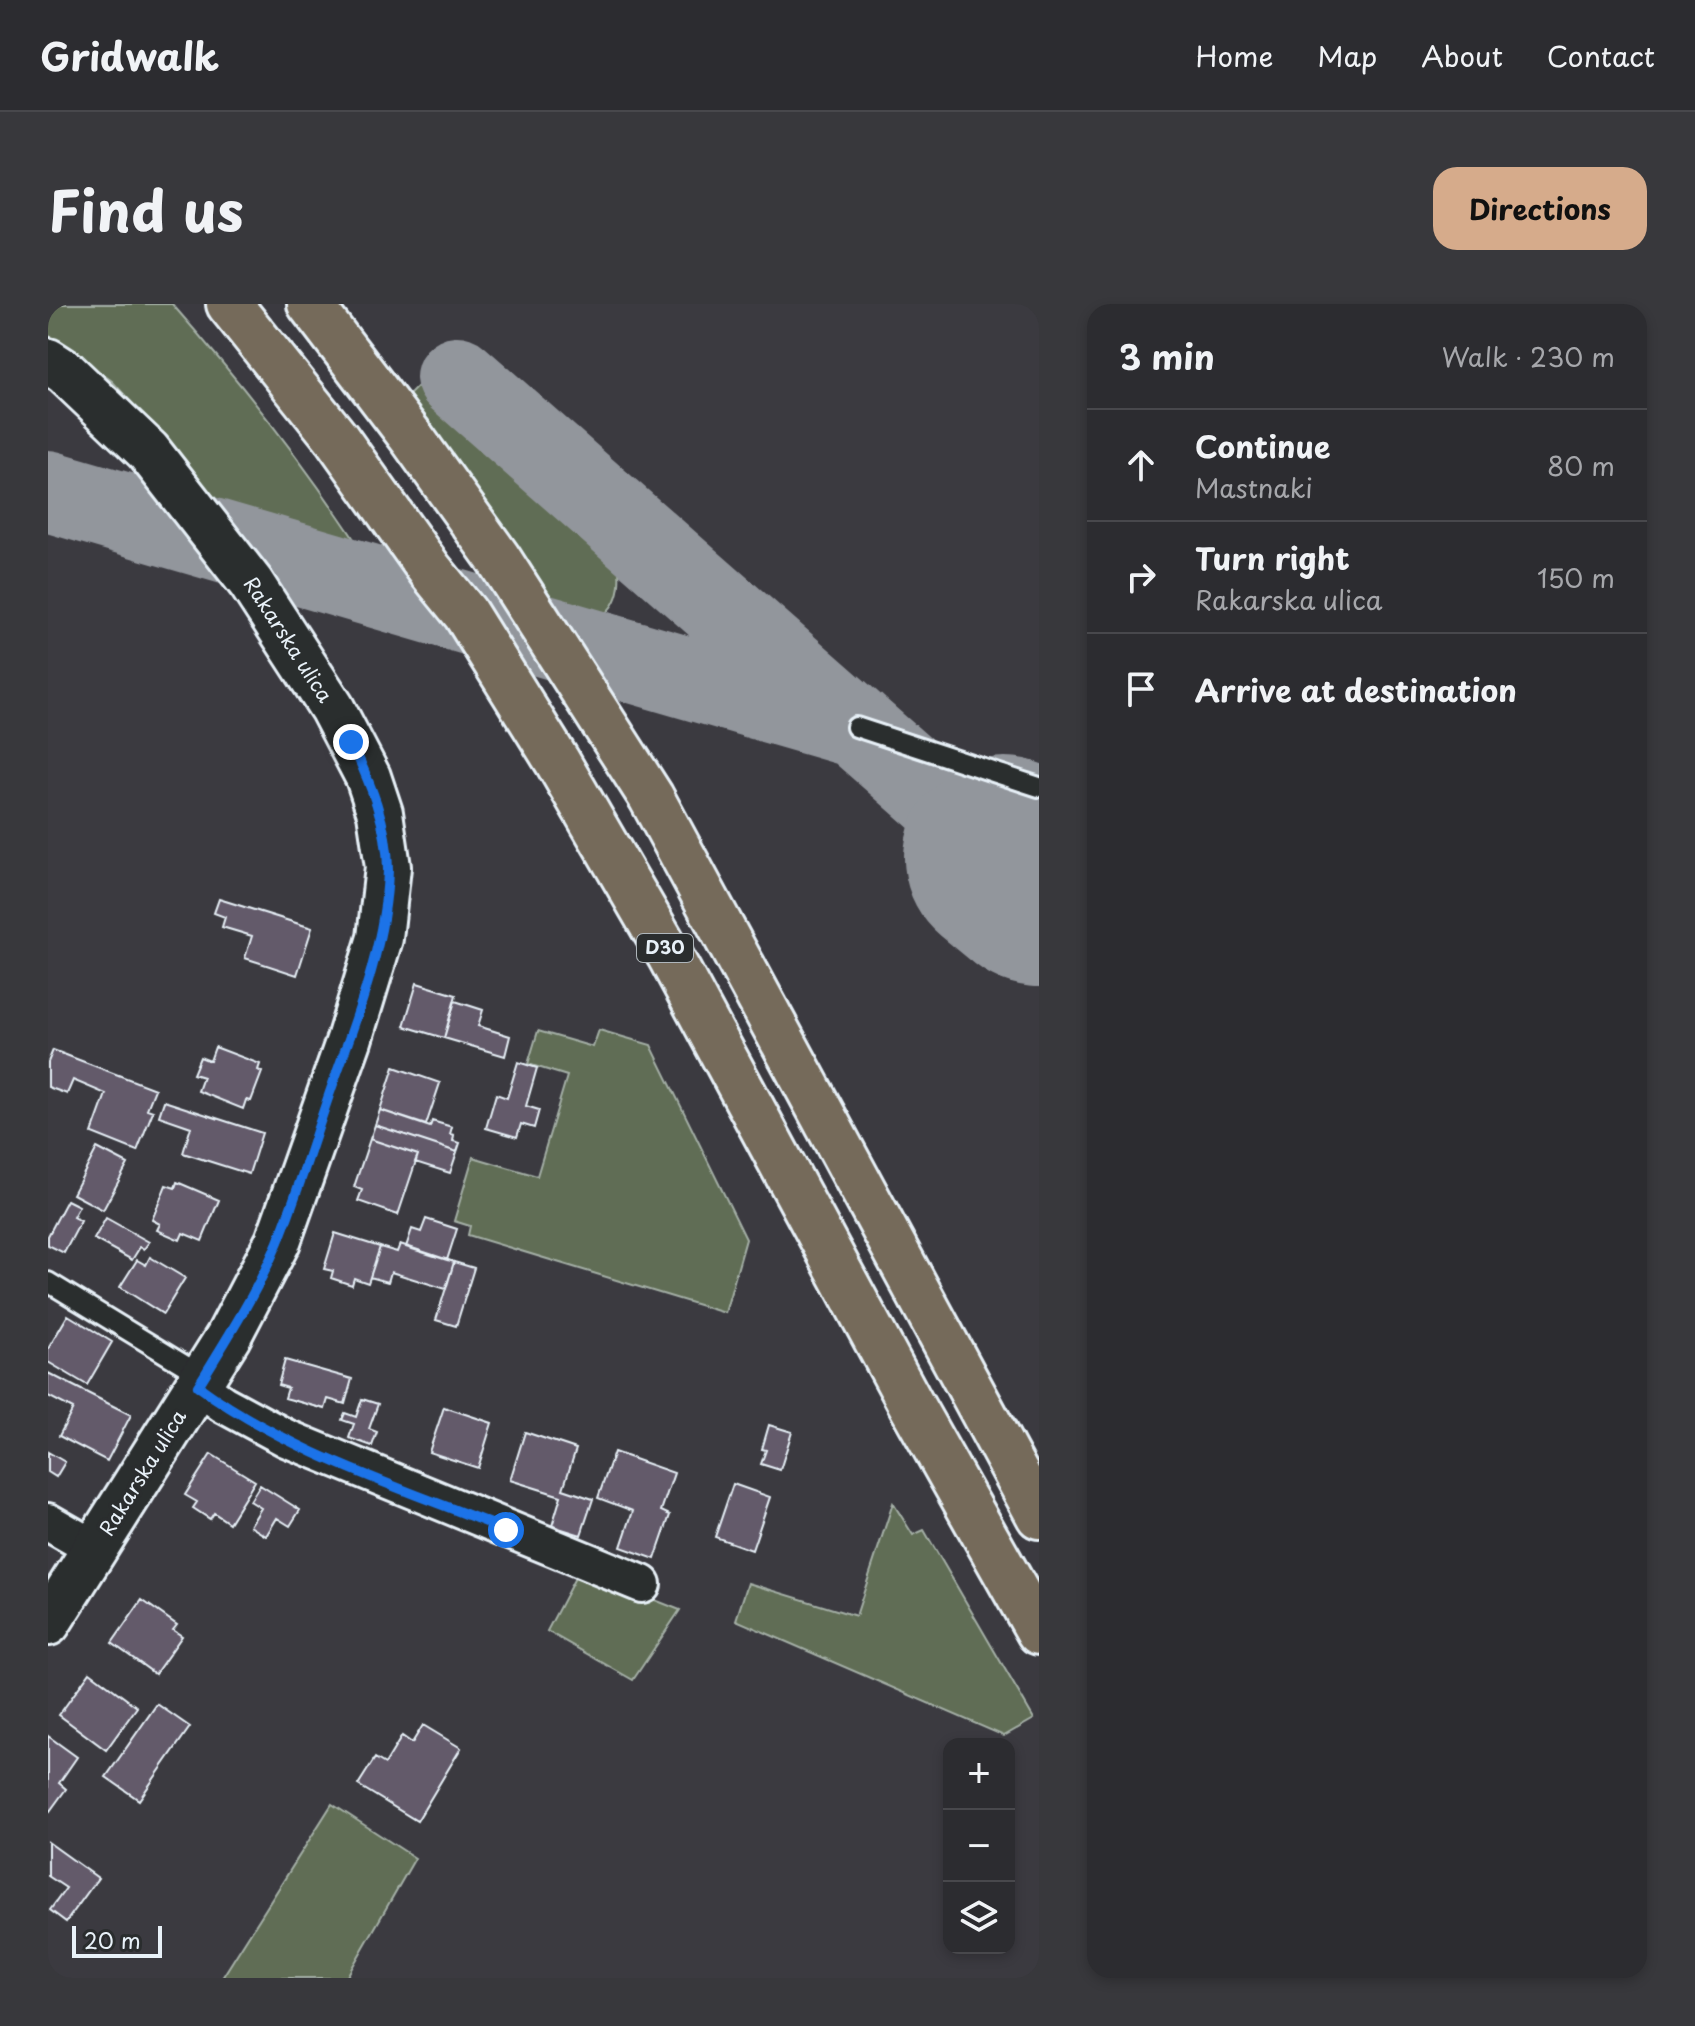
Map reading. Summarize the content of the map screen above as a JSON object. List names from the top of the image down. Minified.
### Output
{"streets":{"main road":["Rakarska ulica","D30"]},"scale_bar":"20 m","page":{"header":"Gridwalk","nav":["Home","Map","About","Contact"],"title":"Find us","buttons":"Directions","heading":["3 min","Walk · 230 m"],"list":[["Continue","Mastnaki","80 m"],["Turn right","Rakarska ulica","150 m"],"Arrive at destination"],"map_buttons":["+","−"],"scale":"20 m"}}
